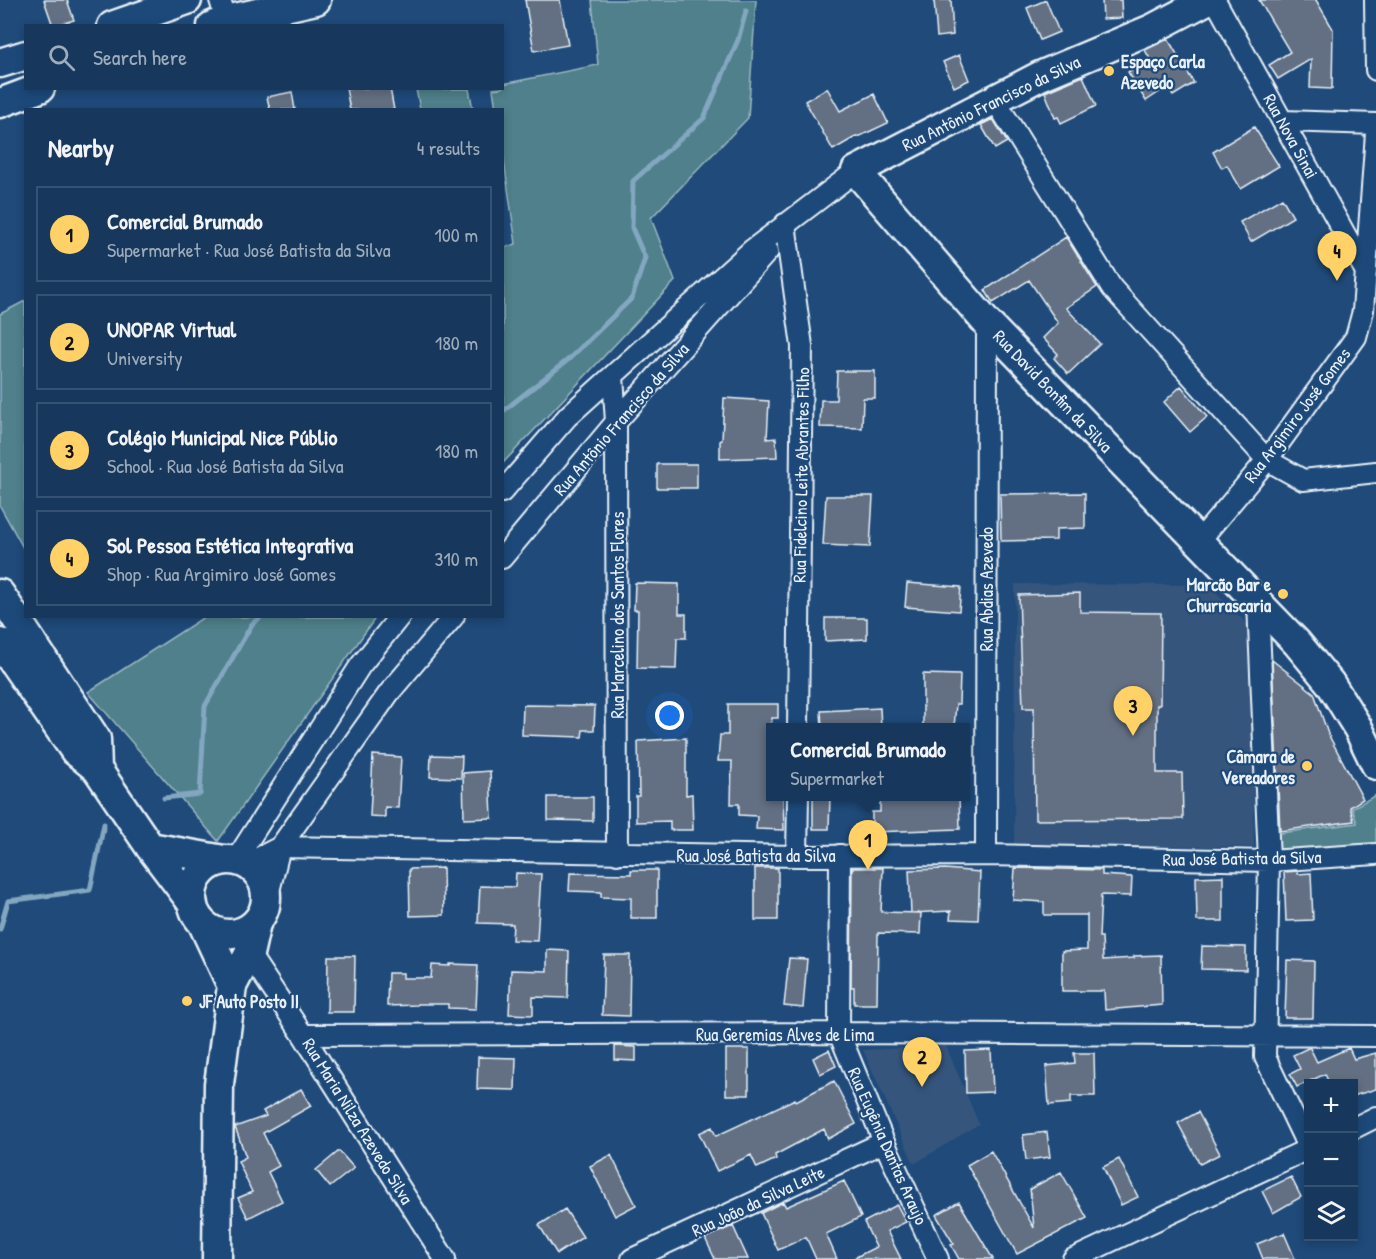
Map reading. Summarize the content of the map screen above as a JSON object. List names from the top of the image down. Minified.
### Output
{"streets":{"main road":["Rua Antônio Francisco da Silva","Rua David Bonfim da Silva"],"street":["Rua Nova Sinai","Rua Argimiro José Gomes","Rua Fidelcino Leite Abrantes Filho","Rua Abdias Azevedo","Rua Marcelino dos Santos Flores","Rua José Batista da Silva","Rua Geremias Alves de Lima","Rua Maria Nilza Azevedo Silva","Rua Eugênia Dantas Araujo","Rua João da Silva Leite"]},"crossings":[["Rua Antônio Francisco da Silva","Rua David Bonfim da Silva"],["Rua Antônio Francisco da Silva","Rua Fidelcino Leite Abrantes Filho"],["Rua Antônio Francisco da Silva","Rua Marcelino dos Santos Flores"],["Rua Nova Sinai","Rua Argimiro José Gomes"],["Rua David Bonfim da Silva","Rua Argimiro José Gomes"],["Rua David Bonfim da Silva","Rua Abdias Azevedo"],["Rua Abdias Azevedo","Rua José Batista da Silva"],["Rua Marcelino dos Santos Flores","Rua José Batista da Silva"],["Rua Geremias Alves de Lima","Rua Maria Nilza Azevedo Silva"],["Rua Geremias Alves de Lima","Rua Eugênia Dantas Araujo"],["Rua Eugênia Dantas Araujo","Rua João da Silva Leite"]],"places":["Espaço Carla Azevedo","Marcão Bar e Churrascaria","Câmara de Vereadores","JF Auto Posto II"],"page":{"search":"Search here","heading":["Nearby","4 results"],"list":[{"mark":"1","name":"Comercial Brumado","note":"Supermarket · Rua José Batista da Silva","value":"100 m"},{"mark":"2","name":"UNOPAR Virtual","note":"University","value":"180 m"},{"mark":"3","name":"Colégio Municipal Nice Públio","note":"School · Rua José Batista da Silva","value":"180 m"},{"mark":"4","name":"Sol Pessoa Estética Integrativa","note":"Shop · Rua Argimiro José Gomes","value":"310 m"}],"pins":["4","3","1","2"],"popup":["Comercial Brumado","Supermarket"],"map_buttons":["+","−"]}}
